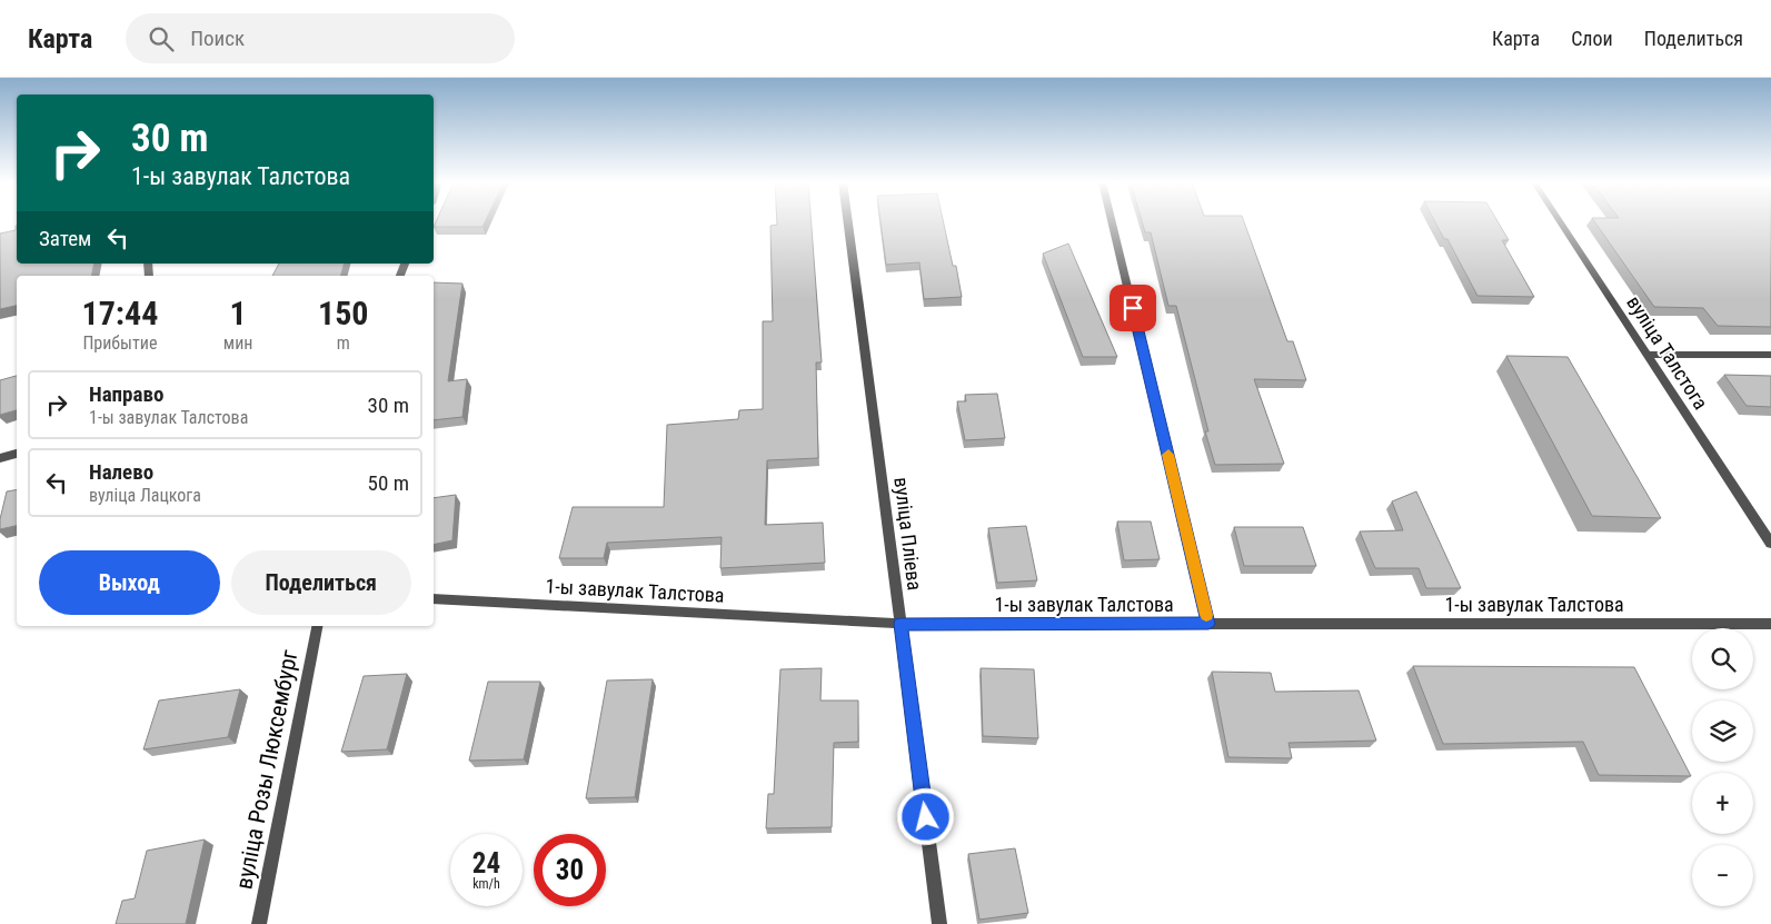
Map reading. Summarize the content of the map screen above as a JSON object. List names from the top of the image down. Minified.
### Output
{"streets":{"street":["вуліца Талстога","вуліца Пліева","1-ы завулак Талстова","вуліца Розы Люксембург"]},"crossings":[["вуліца Пліева","1-ы завулак Талстова"]],"page":{"header":"Карта","search":"Поиск","nav":["Карта","Слои","Поделиться"],"turn":["30 m","1-ы завулак Талстова"],"then":"Затем","eta":["17:44","Прибытие","1","мин","150","m"],"list":[{"name":"Направо","note":"1-ы завулак Талстова","value":"30 m"},{"name":"Налево","note":"вуліца Лацкога","value":"50 m"}],"buttons":["Выход","Поделиться"],"map_buttons":["+","−"],"speed":"24 km/h","limit":"30"}}
